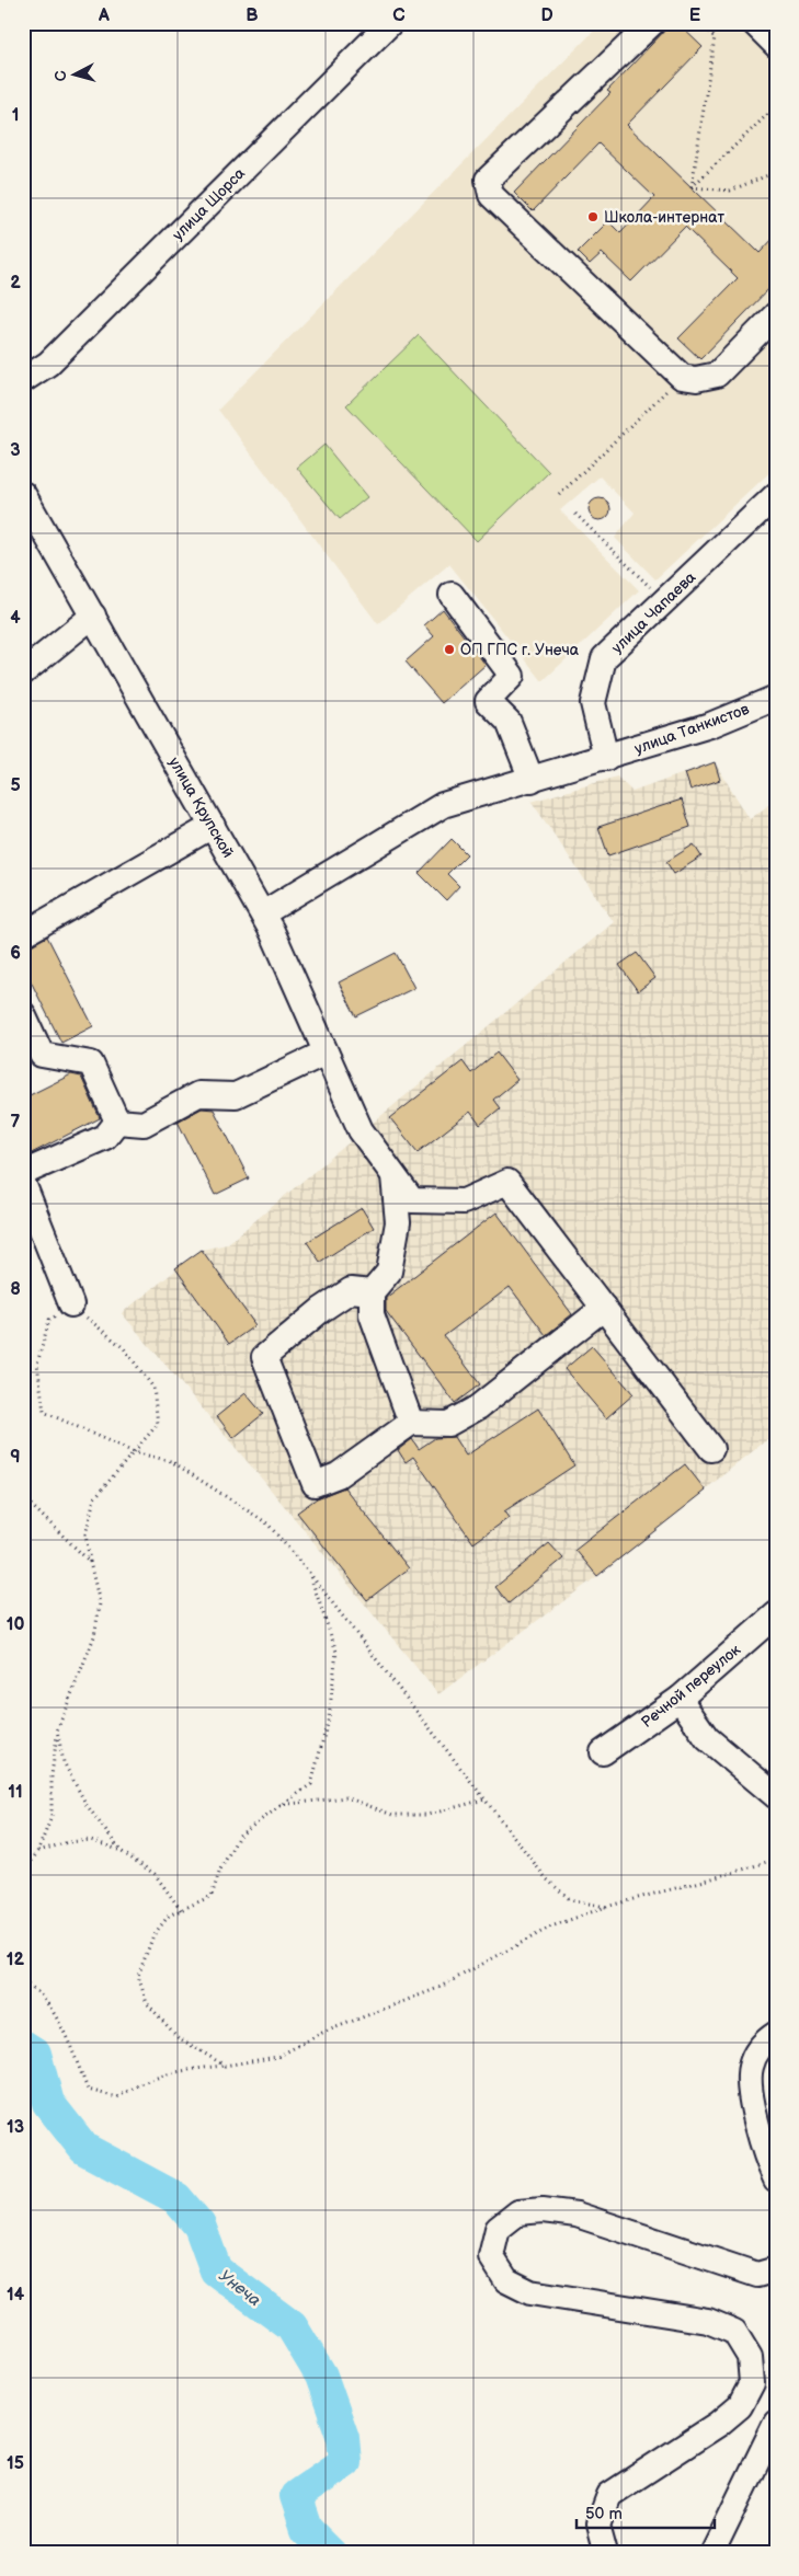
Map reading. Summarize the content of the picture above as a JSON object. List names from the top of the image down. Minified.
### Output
{"streets":{"street":["улица Щорса","улица Чапаева","улица Танкистов","улица Крупской","Речной переулок"]},"crossings":[["улица Чапаева","улица Танкистов"],["улица Танкистов","улица Крупской"]],"water":["Унеча"],"places":["Школа-интернат","ОП ГПС г. Унеча"],"scale_bar":"50 m","north":"left","grid":{"columns":["A","B","C","D","E"],"rows":["1","2","3","4","5","6","7","8","9","10","11","12","13","14","15"]}}
